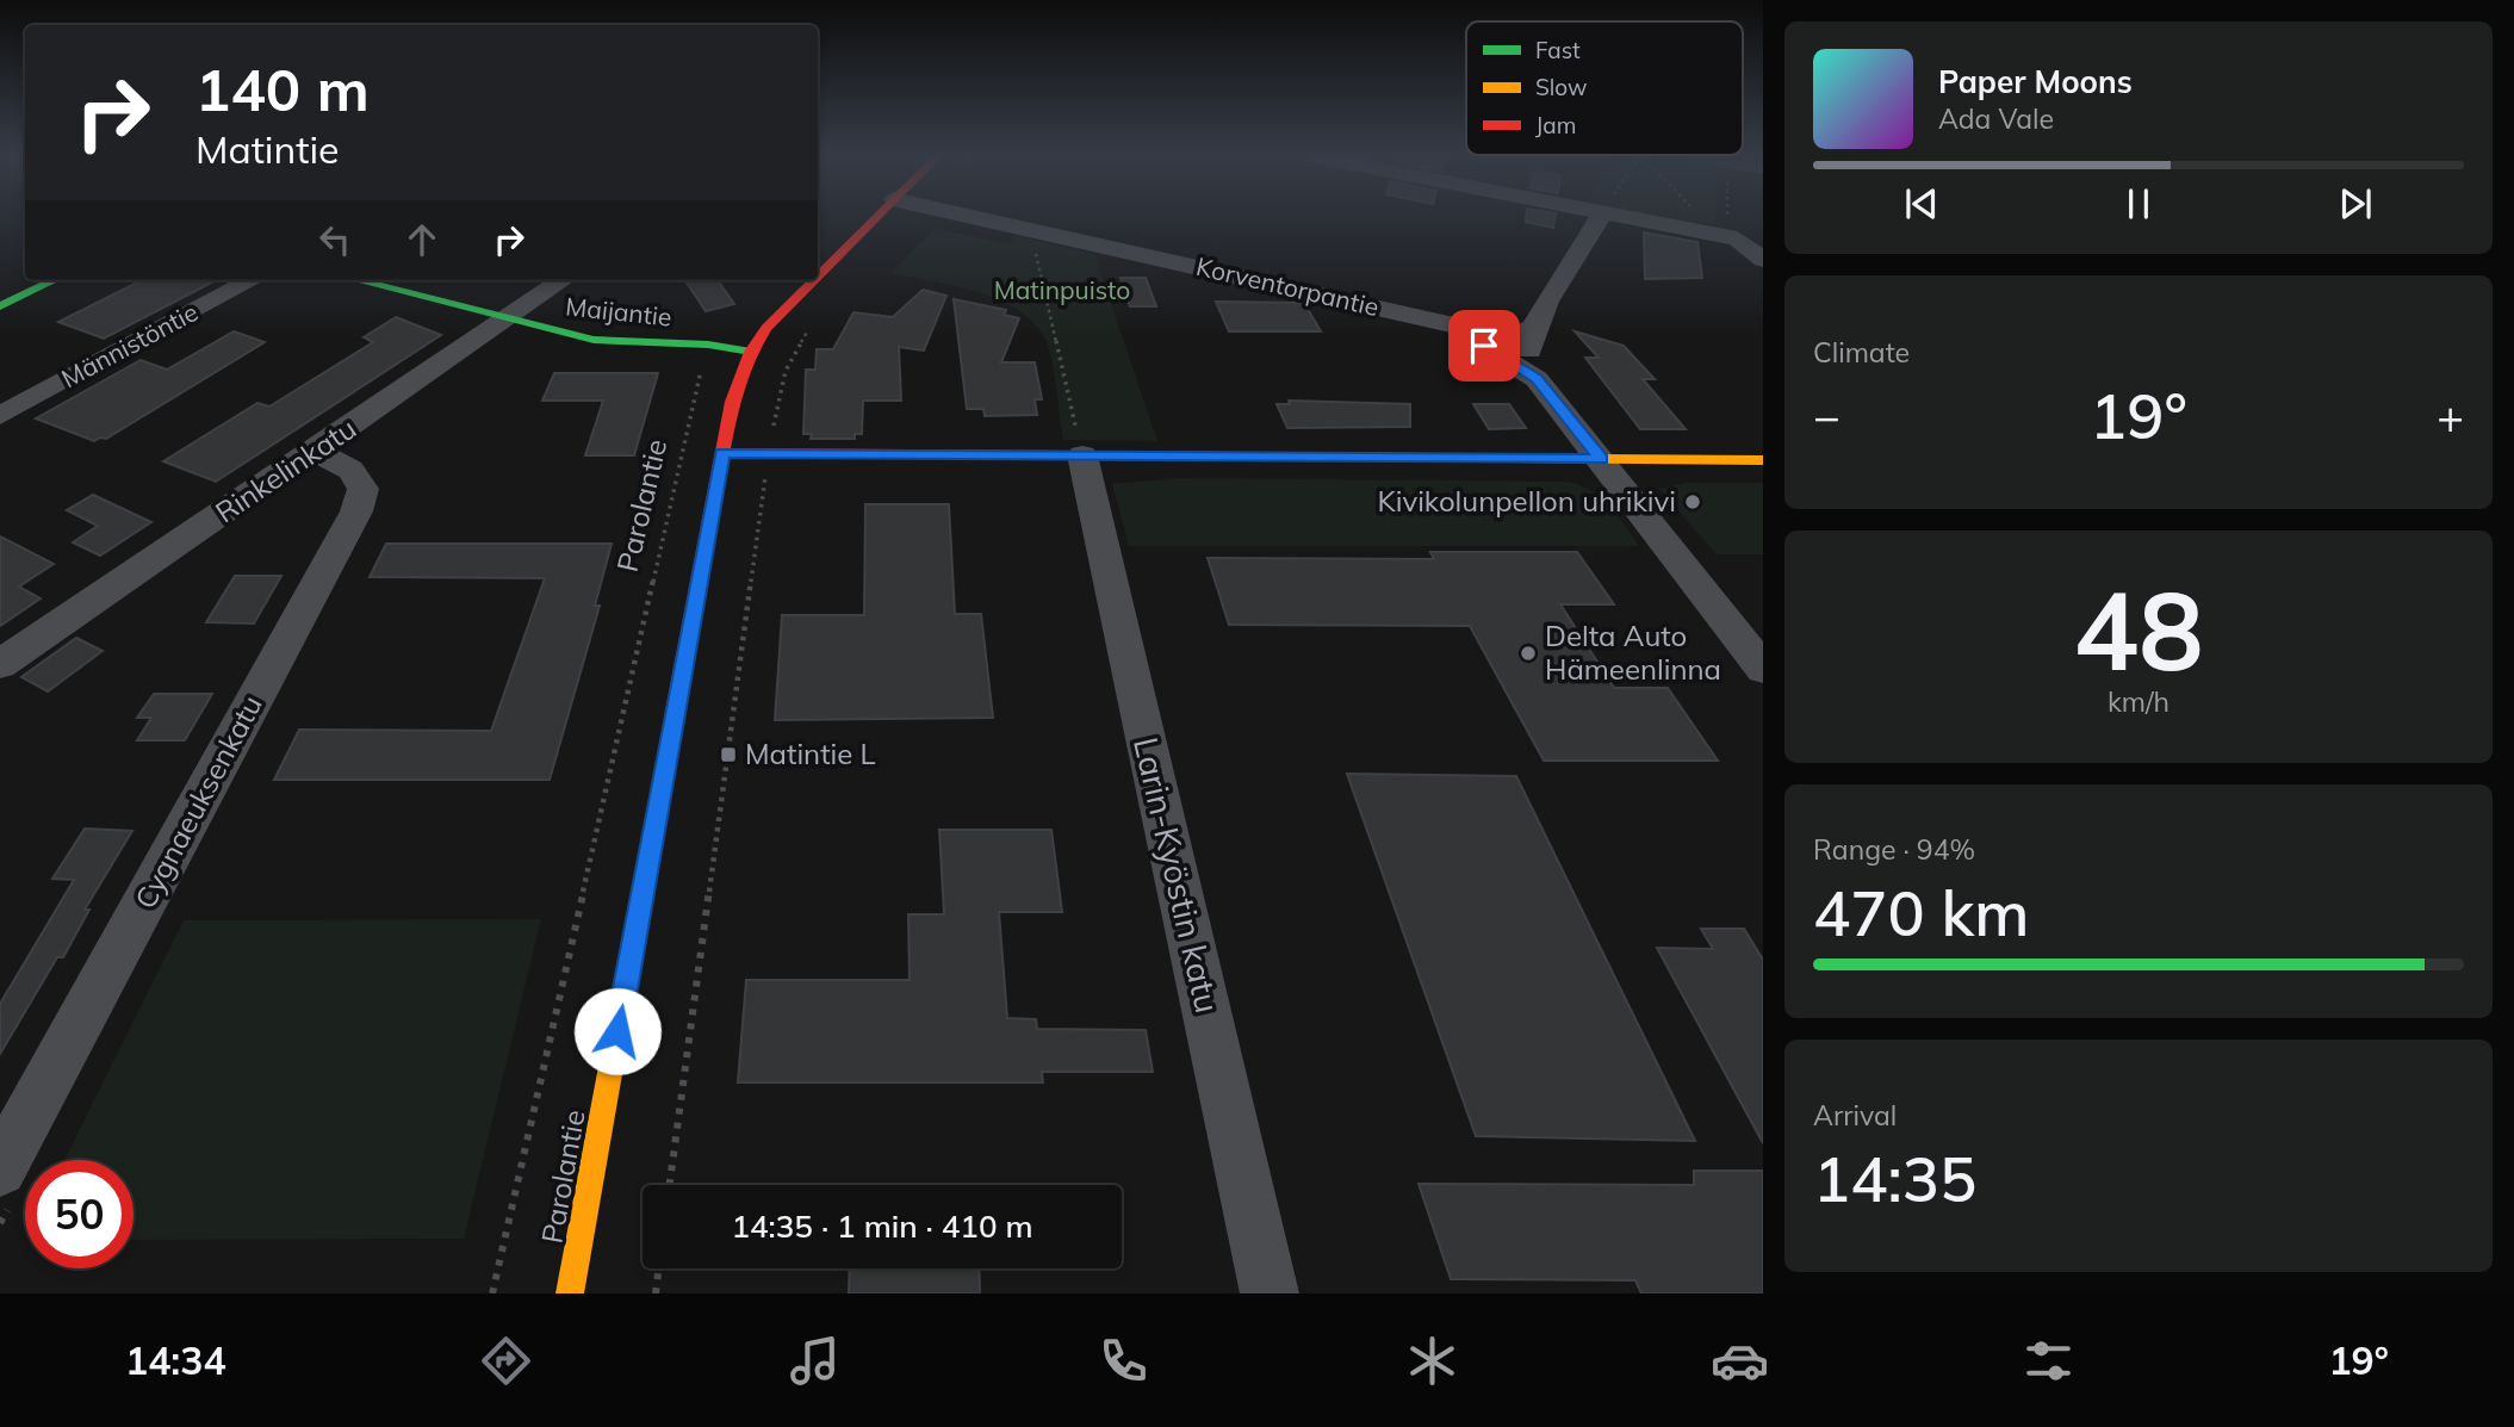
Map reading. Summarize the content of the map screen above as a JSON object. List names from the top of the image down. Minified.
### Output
{"streets":{"main road":["Maijantie","Parolantie"],"street":["Korventorpantie","Männistöntie","Rinkelinkatu","Cygnaeuksenkatu","Larin-Kyöstin katu"]},"crossings":[["Maijantie","Rinkelinkatu"],["Maijantie","Parolantie"],["Rinkelinkatu","Cygnaeuksenkatu"]],"parks":["Matinpuisto"],"places":{"other":["Kivikolunpellon uhrikivi","Delta Auto Hämeenlinna"],"transit":["Matintie L"]},"legend":["Fast","Slow","Jam"],"page":{"turn":["140 m","Matintie"],"song":["Paper Moons","Ada Vale"],"tile":["Climate",["48","km/h"],["Range · 94%","470 km"],["Arrival","14:35"]],"heat":["−","19°","+"],"limit":"50","trip":"14:35 · 1 min · 410 m","tabs":["14:34","19°"]}}
